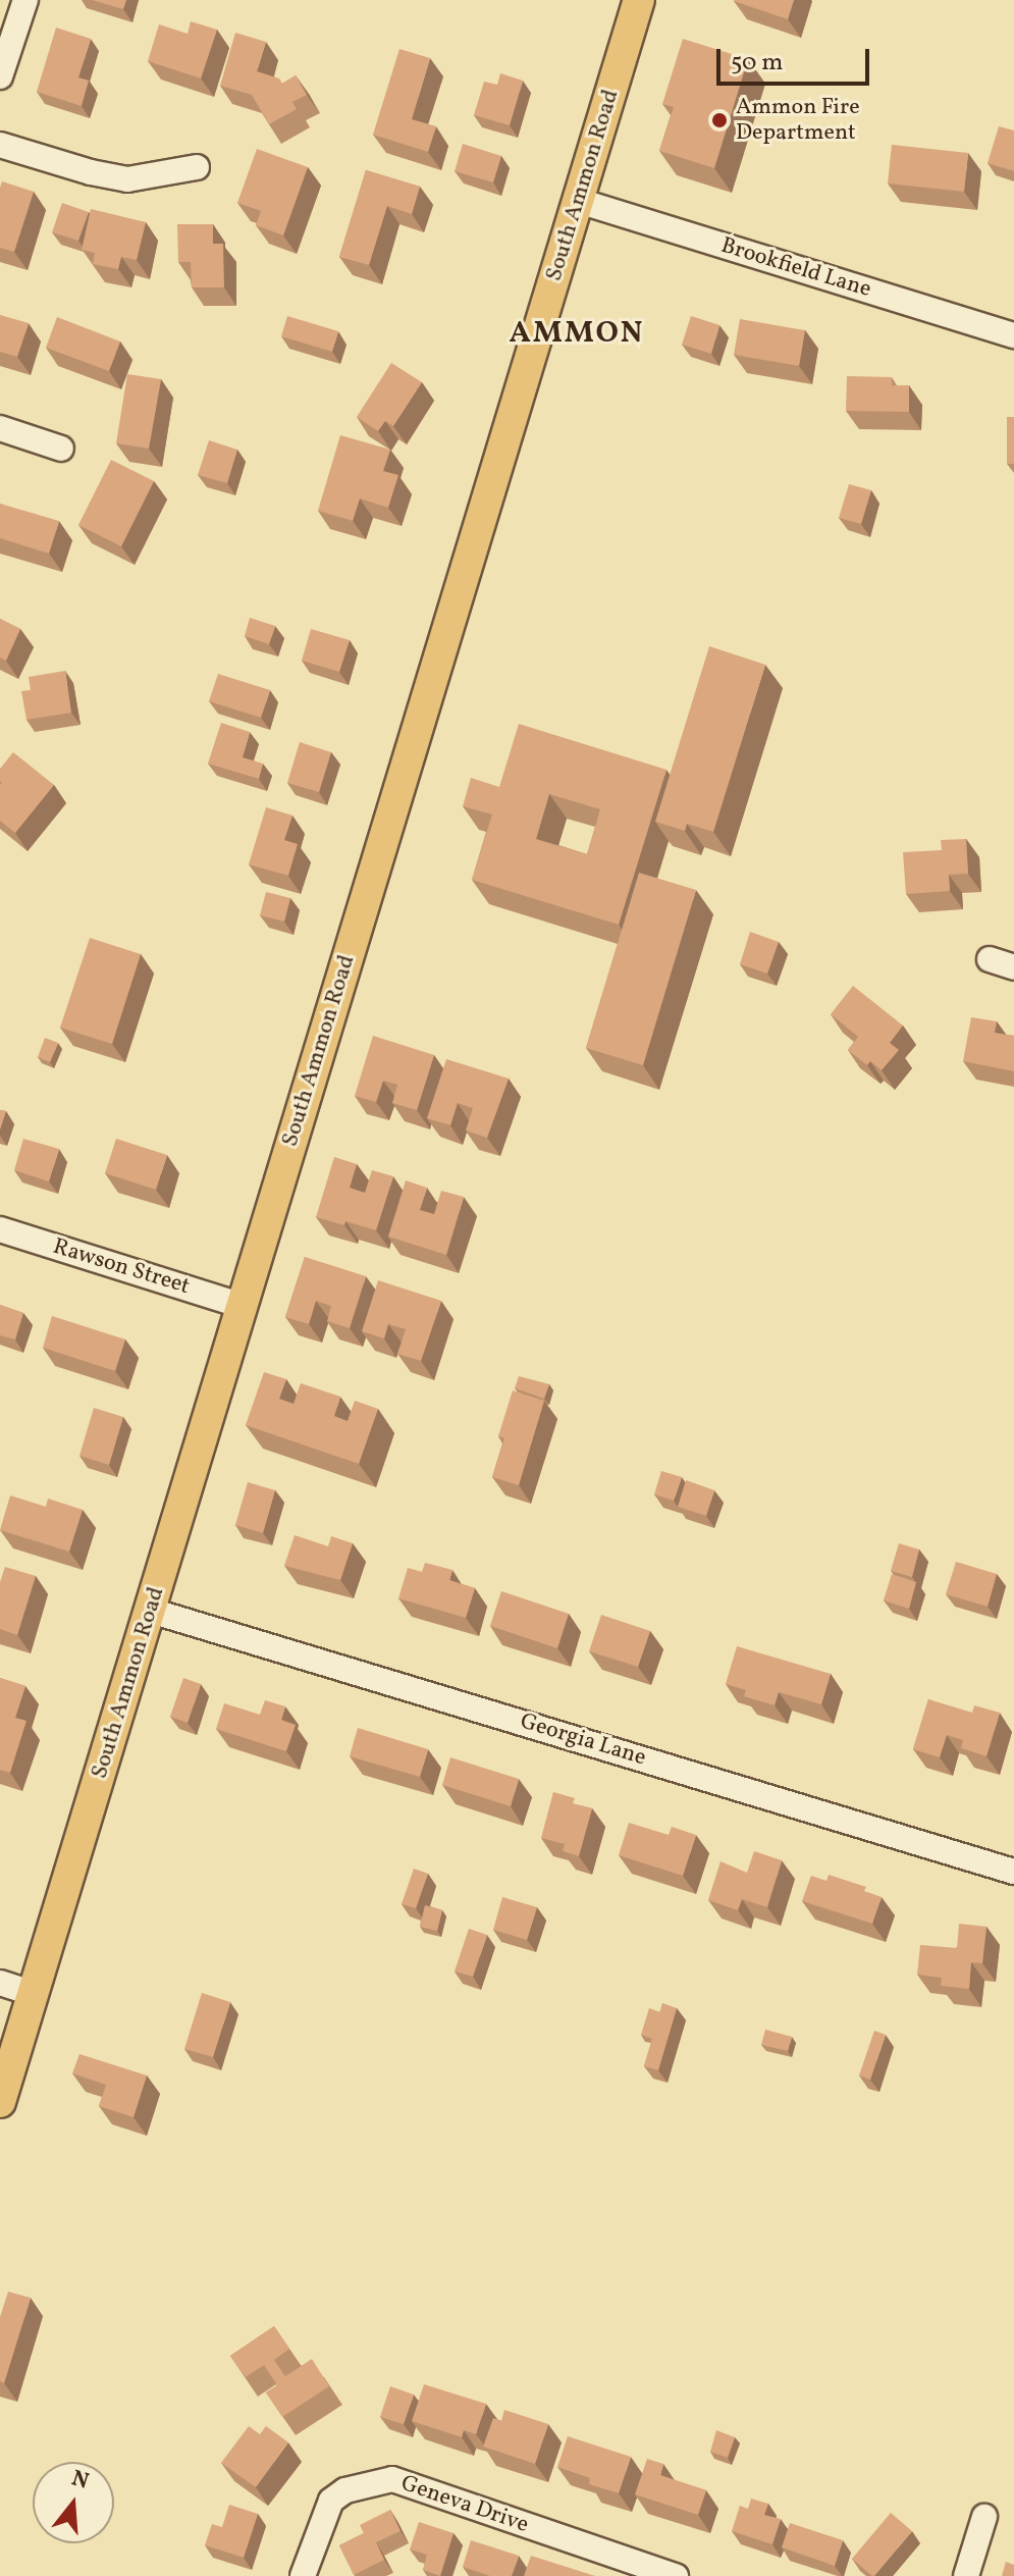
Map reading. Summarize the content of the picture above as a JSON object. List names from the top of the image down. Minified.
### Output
{"streets":{"main road":["South Ammon Road"],"street":["Brookfield Lane","Rawson Street","Georgia Lane","Geneva Drive"]},"crossings":[["South Ammon Road","Brookfield Lane"],["South Ammon Road","Rawson Street"],["South Ammon Road","Georgia Lane"]],"districts":["AMMON"],"places":["Ammon Fire Department"],"scale_bar":"50 m","north":"top"}
